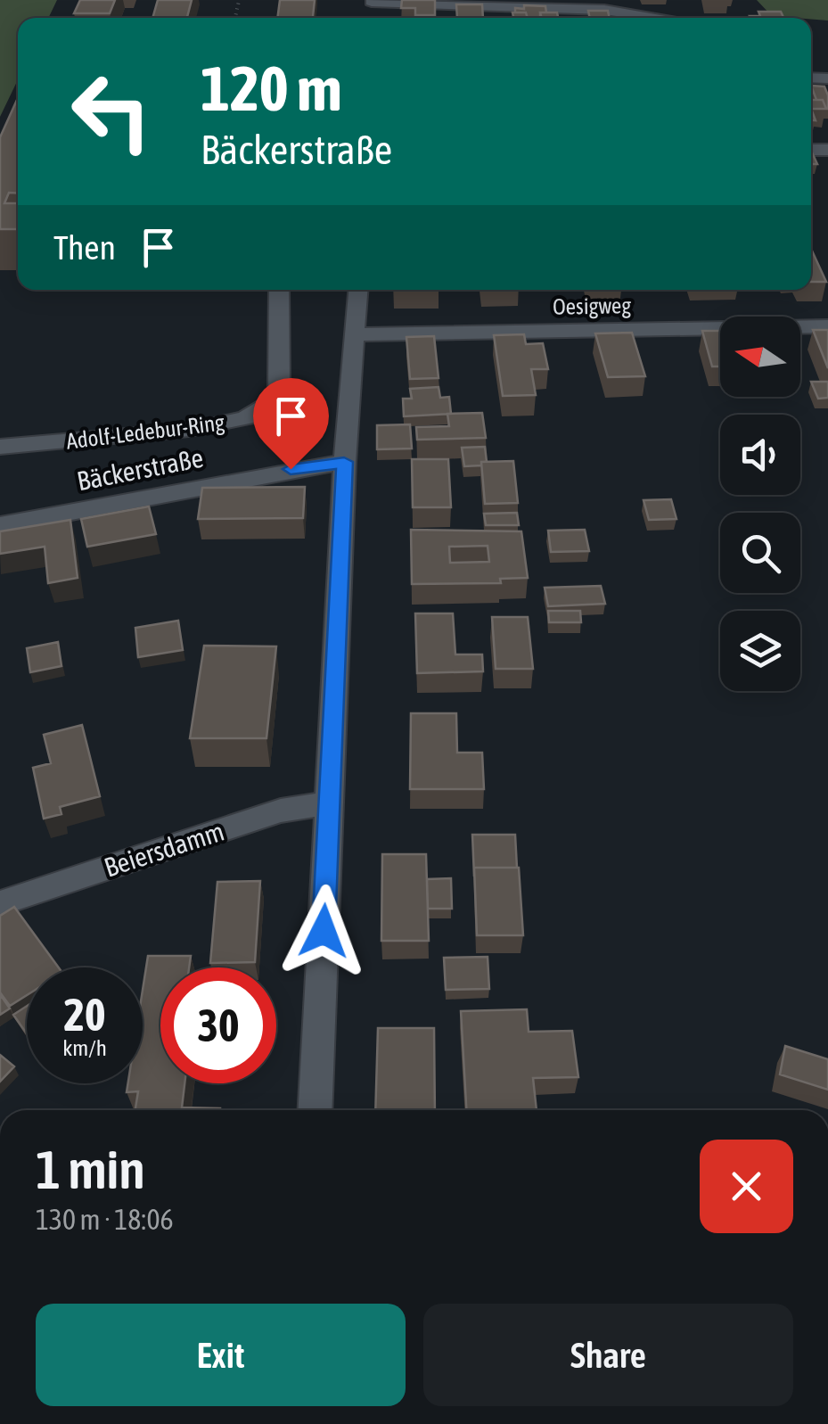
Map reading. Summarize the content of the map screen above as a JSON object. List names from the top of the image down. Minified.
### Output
{"streets":{"street":["Oesigweg","Adolf-Ledebur-Ring","Bäckerstraße","Beiersdamm"]},"north":"left","page":{"turn":["120 m","Bäckerstraße"],"then":"Then","speed":"20 km/h","limit":"30","heading":["1 min","130 m · 18:06"],"buttons":["Exit","Share"]}}
